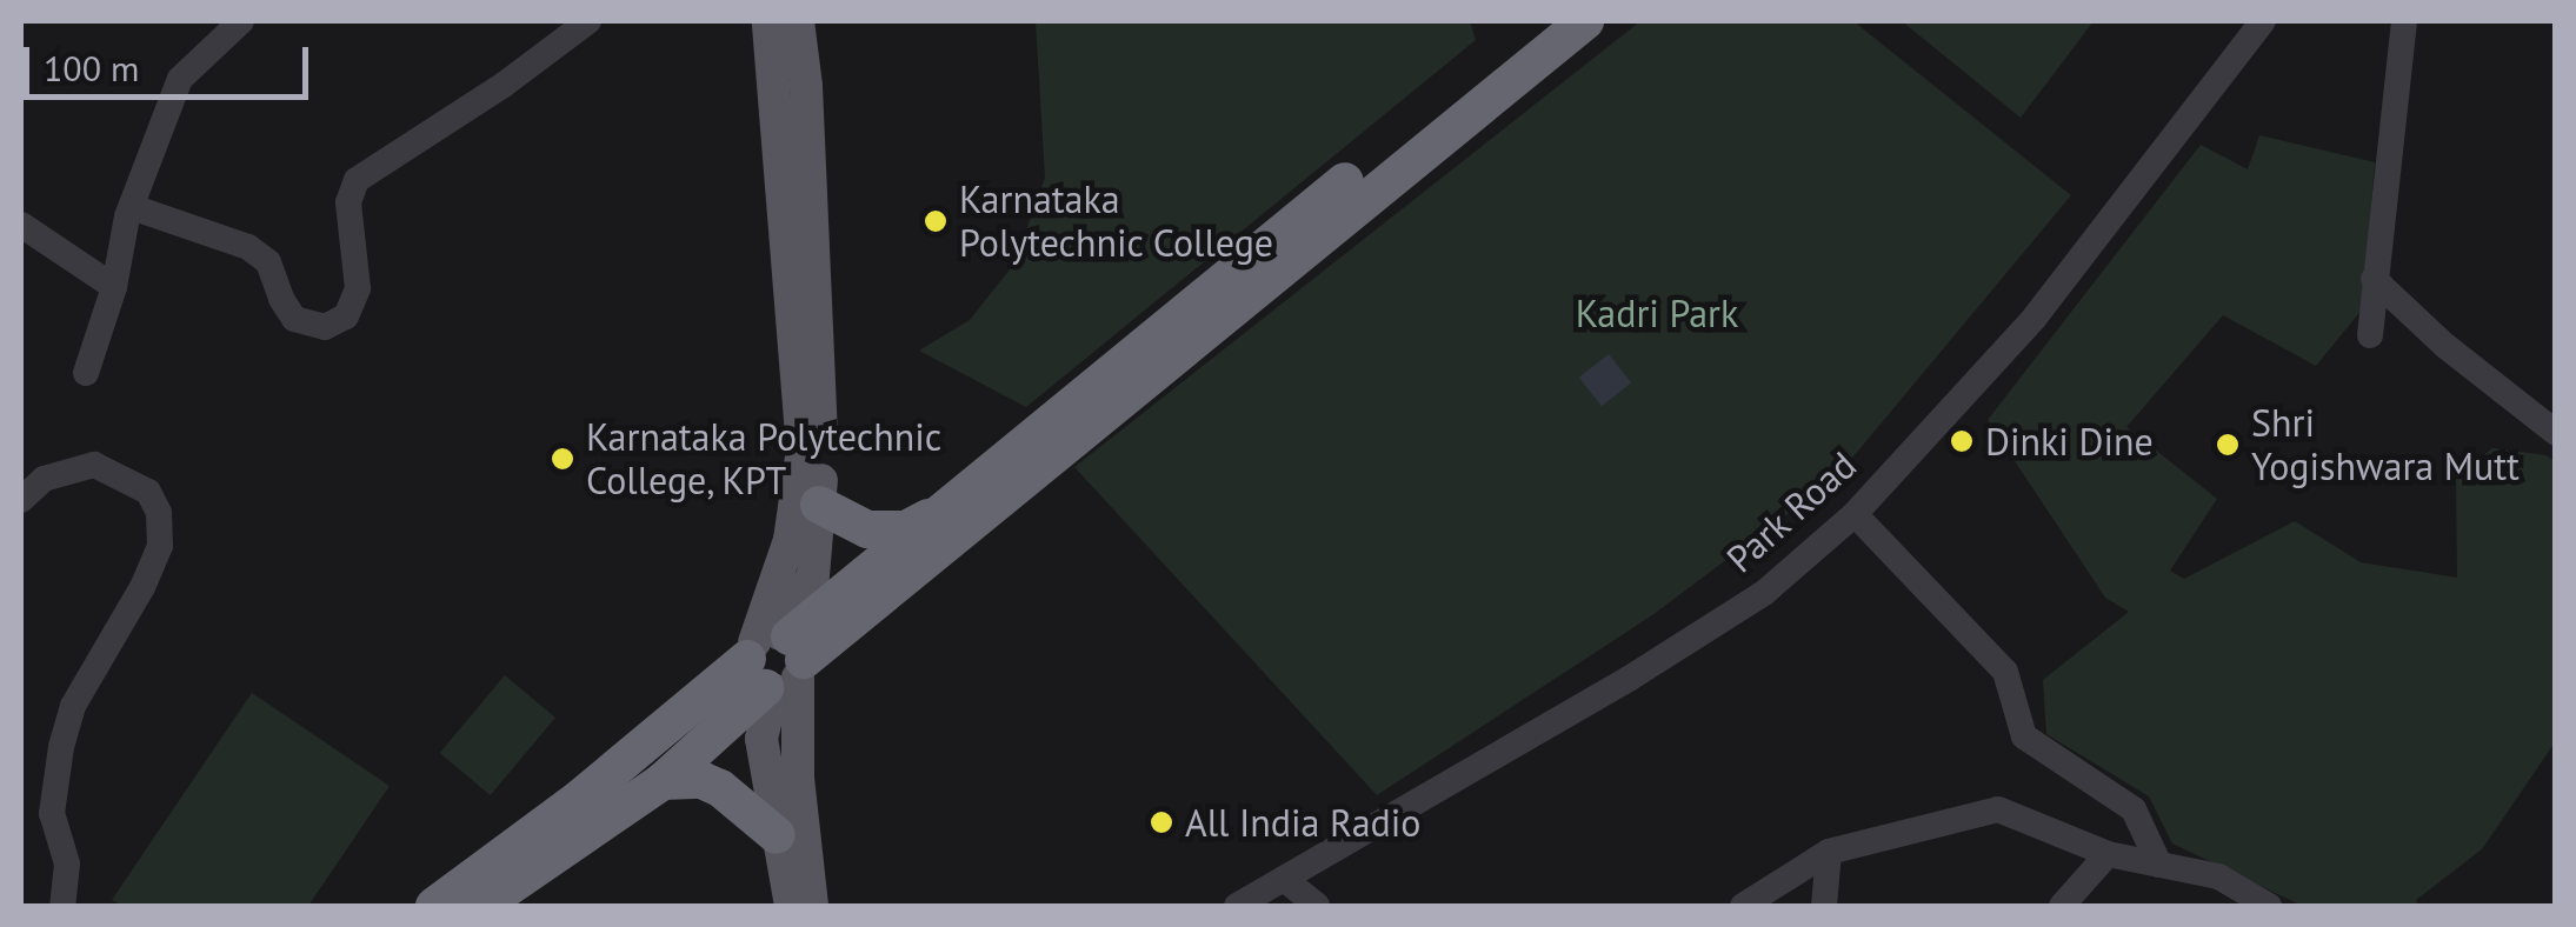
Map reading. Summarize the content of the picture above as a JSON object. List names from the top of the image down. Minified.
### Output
{"streets":{"street":["Park Road"]},"parks":["Kadri Park"],"places":["Karnataka Polytechnic College","Dinki Dine","Shri Yogishwara Mutt","Karnataka Polytechnic College, KPT","All India Radio"],"scale_bar":"100 m"}
